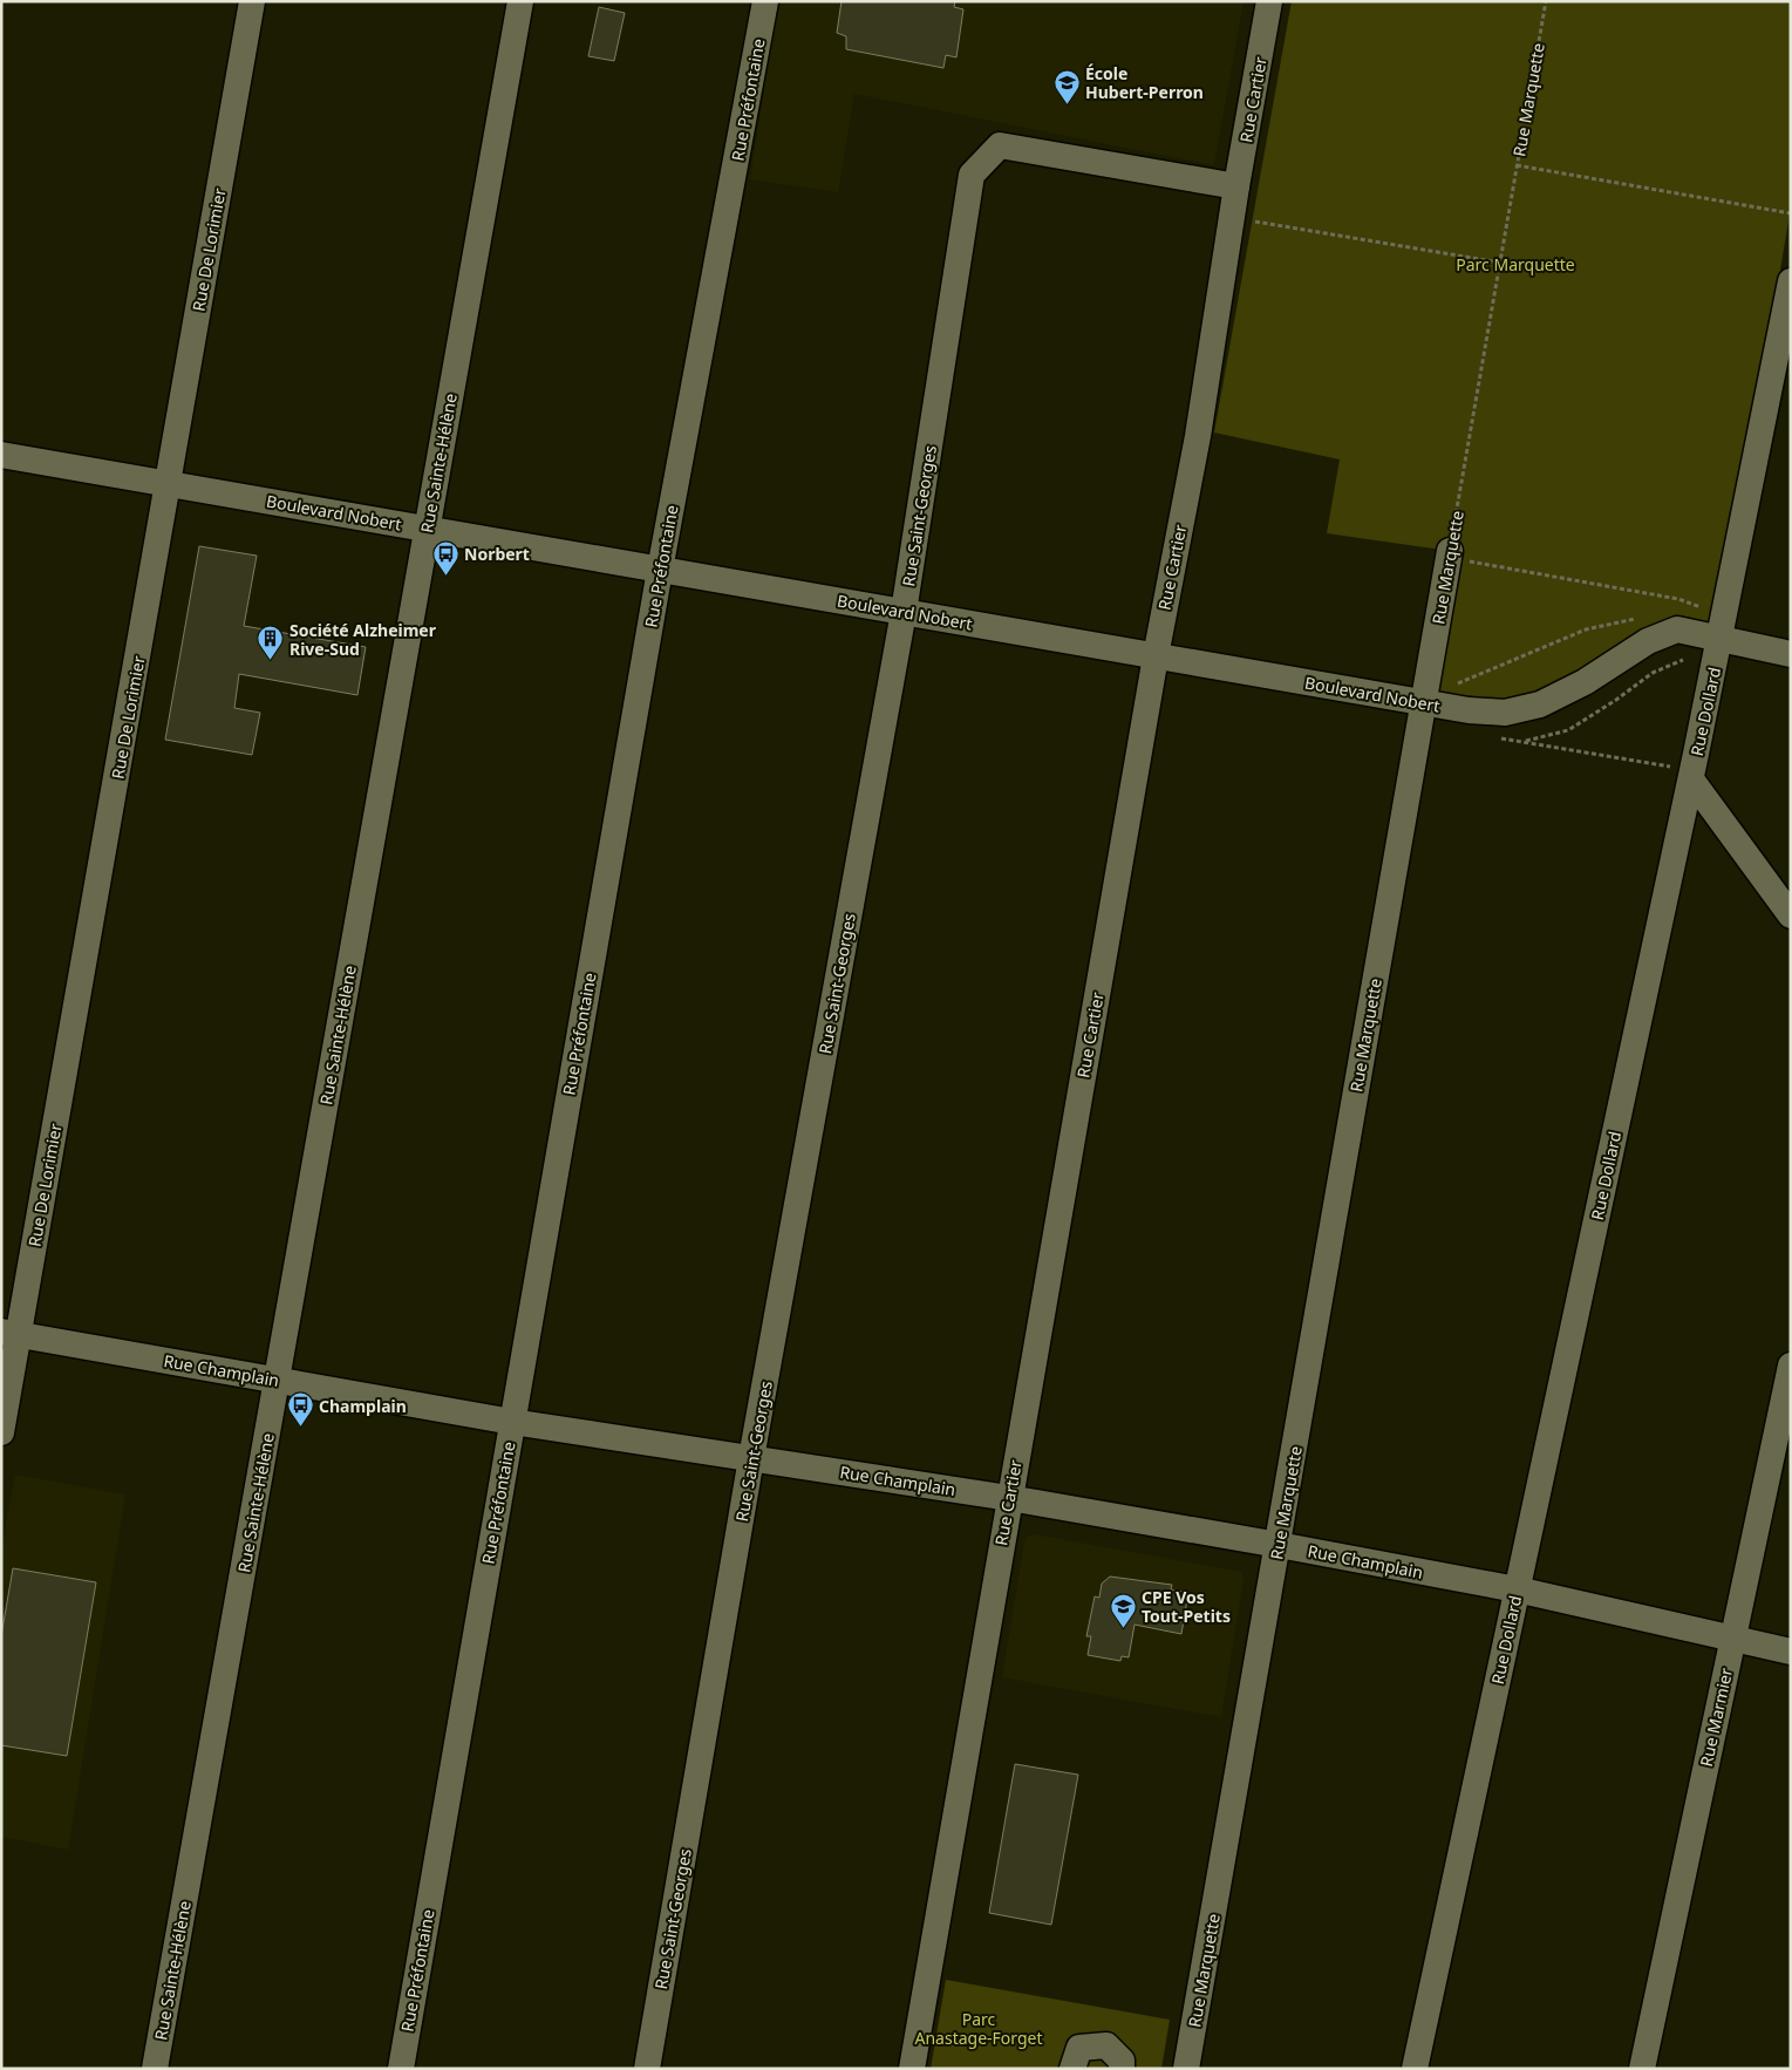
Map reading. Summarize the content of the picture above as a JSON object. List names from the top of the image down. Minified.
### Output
{"streets":{"street":["Rue Préfontaine","Rue Cartier","Rue Marquette","Rue De Lorimier","Rue Sainte-Hélène","Boulevard Nobert","Rue Saint-Georges","Rue Dollard","Rue Champlain","Rue Marmier"]},"crossings":[["Rue Préfontaine","Boulevard Nobert"],["Rue Préfontaine","Rue Champlain"],["Rue Cartier","Boulevard Nobert"],["Rue Cartier","Rue Saint-Georges"],["Rue Cartier","Rue Champlain"],["Rue Marquette","Boulevard Nobert"],["Rue Marquette","Rue Champlain"],["Rue De Lorimier","Boulevard Nobert"],["Rue De Lorimier","Rue Champlain"],["Rue Sainte-Hélène","Boulevard Nobert"],["Rue Sainte-Hélène","Rue Champlain"],["Boulevard Nobert","Rue Saint-Georges"],["Boulevard Nobert","Rue Dollard"],["Rue Saint-Georges","Rue Champlain"],["Rue Dollard","Rue Champlain"],["Rue Champlain","Rue Marmier"]],"parks":["Parc Marquette","Parc Anastage-Forget"],"places":{"school or university":["École Hubert-Perron","CPE Vos Tout-Petits"],"bus stop":["Norbert","Champlain"],"building":["Société Alzheimer Rive-Sud"]}}
